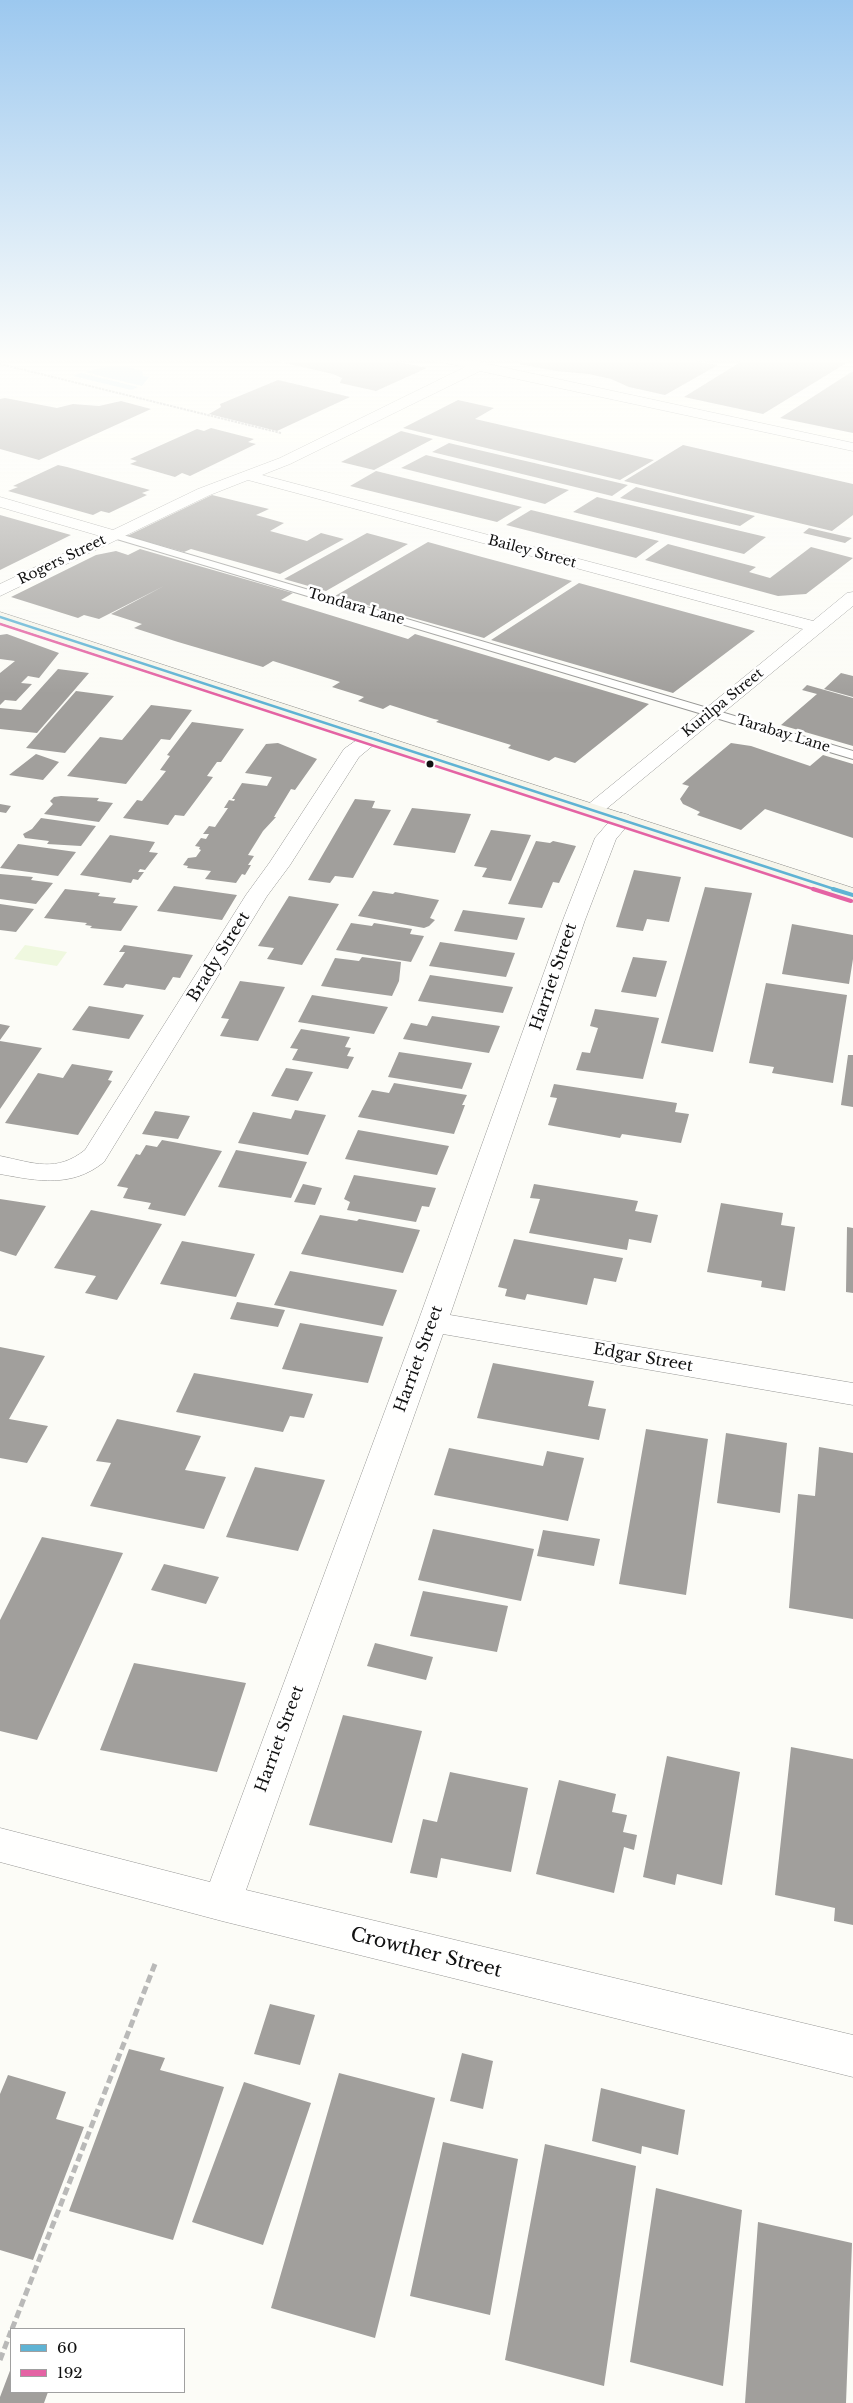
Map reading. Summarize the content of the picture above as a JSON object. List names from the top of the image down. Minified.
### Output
{"streets":{"street":["Bailey Street","Rogers Street","Tondara Lane","Kurilpa Street","Brady Street","Harriet Street","Edgar Street","Crowther Street"],"lane":["Tarabay Lane"]},"crossings":[["Bailey Street","Rogers Street"],["Bailey Street","Kurilpa Street"],["Rogers Street","Tondara Lane"],["Tondara Lane","Kurilpa Street"],["Tondara Lane","Tarabay Lane"],["Kurilpa Street","Tarabay Lane"],["Harriet Street","Edgar Street"],["Harriet Street","Crowther Street"]],"lines":["transit line 60","transit line 192"],"legend":["60","192"]}
